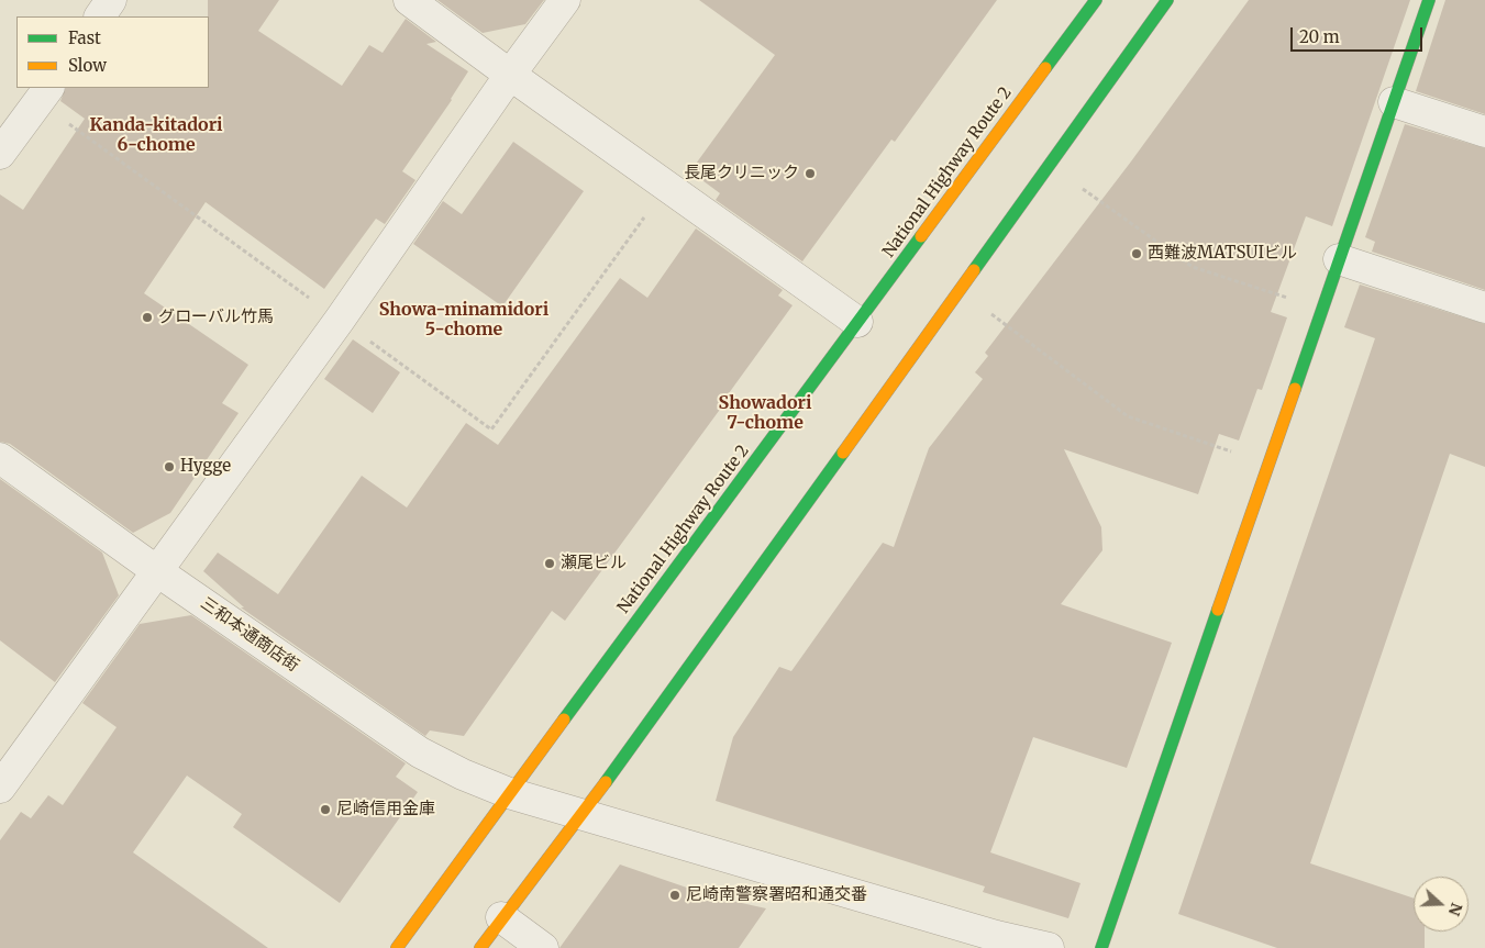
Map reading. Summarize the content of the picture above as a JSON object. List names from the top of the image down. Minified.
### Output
{"streets":{"main road":["National Highway Route 2"],"street":["三和本通商店街"]},"crossings":[["National Highway Route 2","三和本通商店街"]],"districts":["Kanda-kitadori 6-chome","Showa-minamidori 5-chome","Showadori 7-chome"],"places":["長尾クリニック","西難波MATSUIビル","グローバル竹馬","Hygge","瀬尾ビル","尼崎信用金庫","尼崎南警察署昭和通交番"],"legend":["Fast","Slow"],"scale_bar":"20 m","north":"right"}
